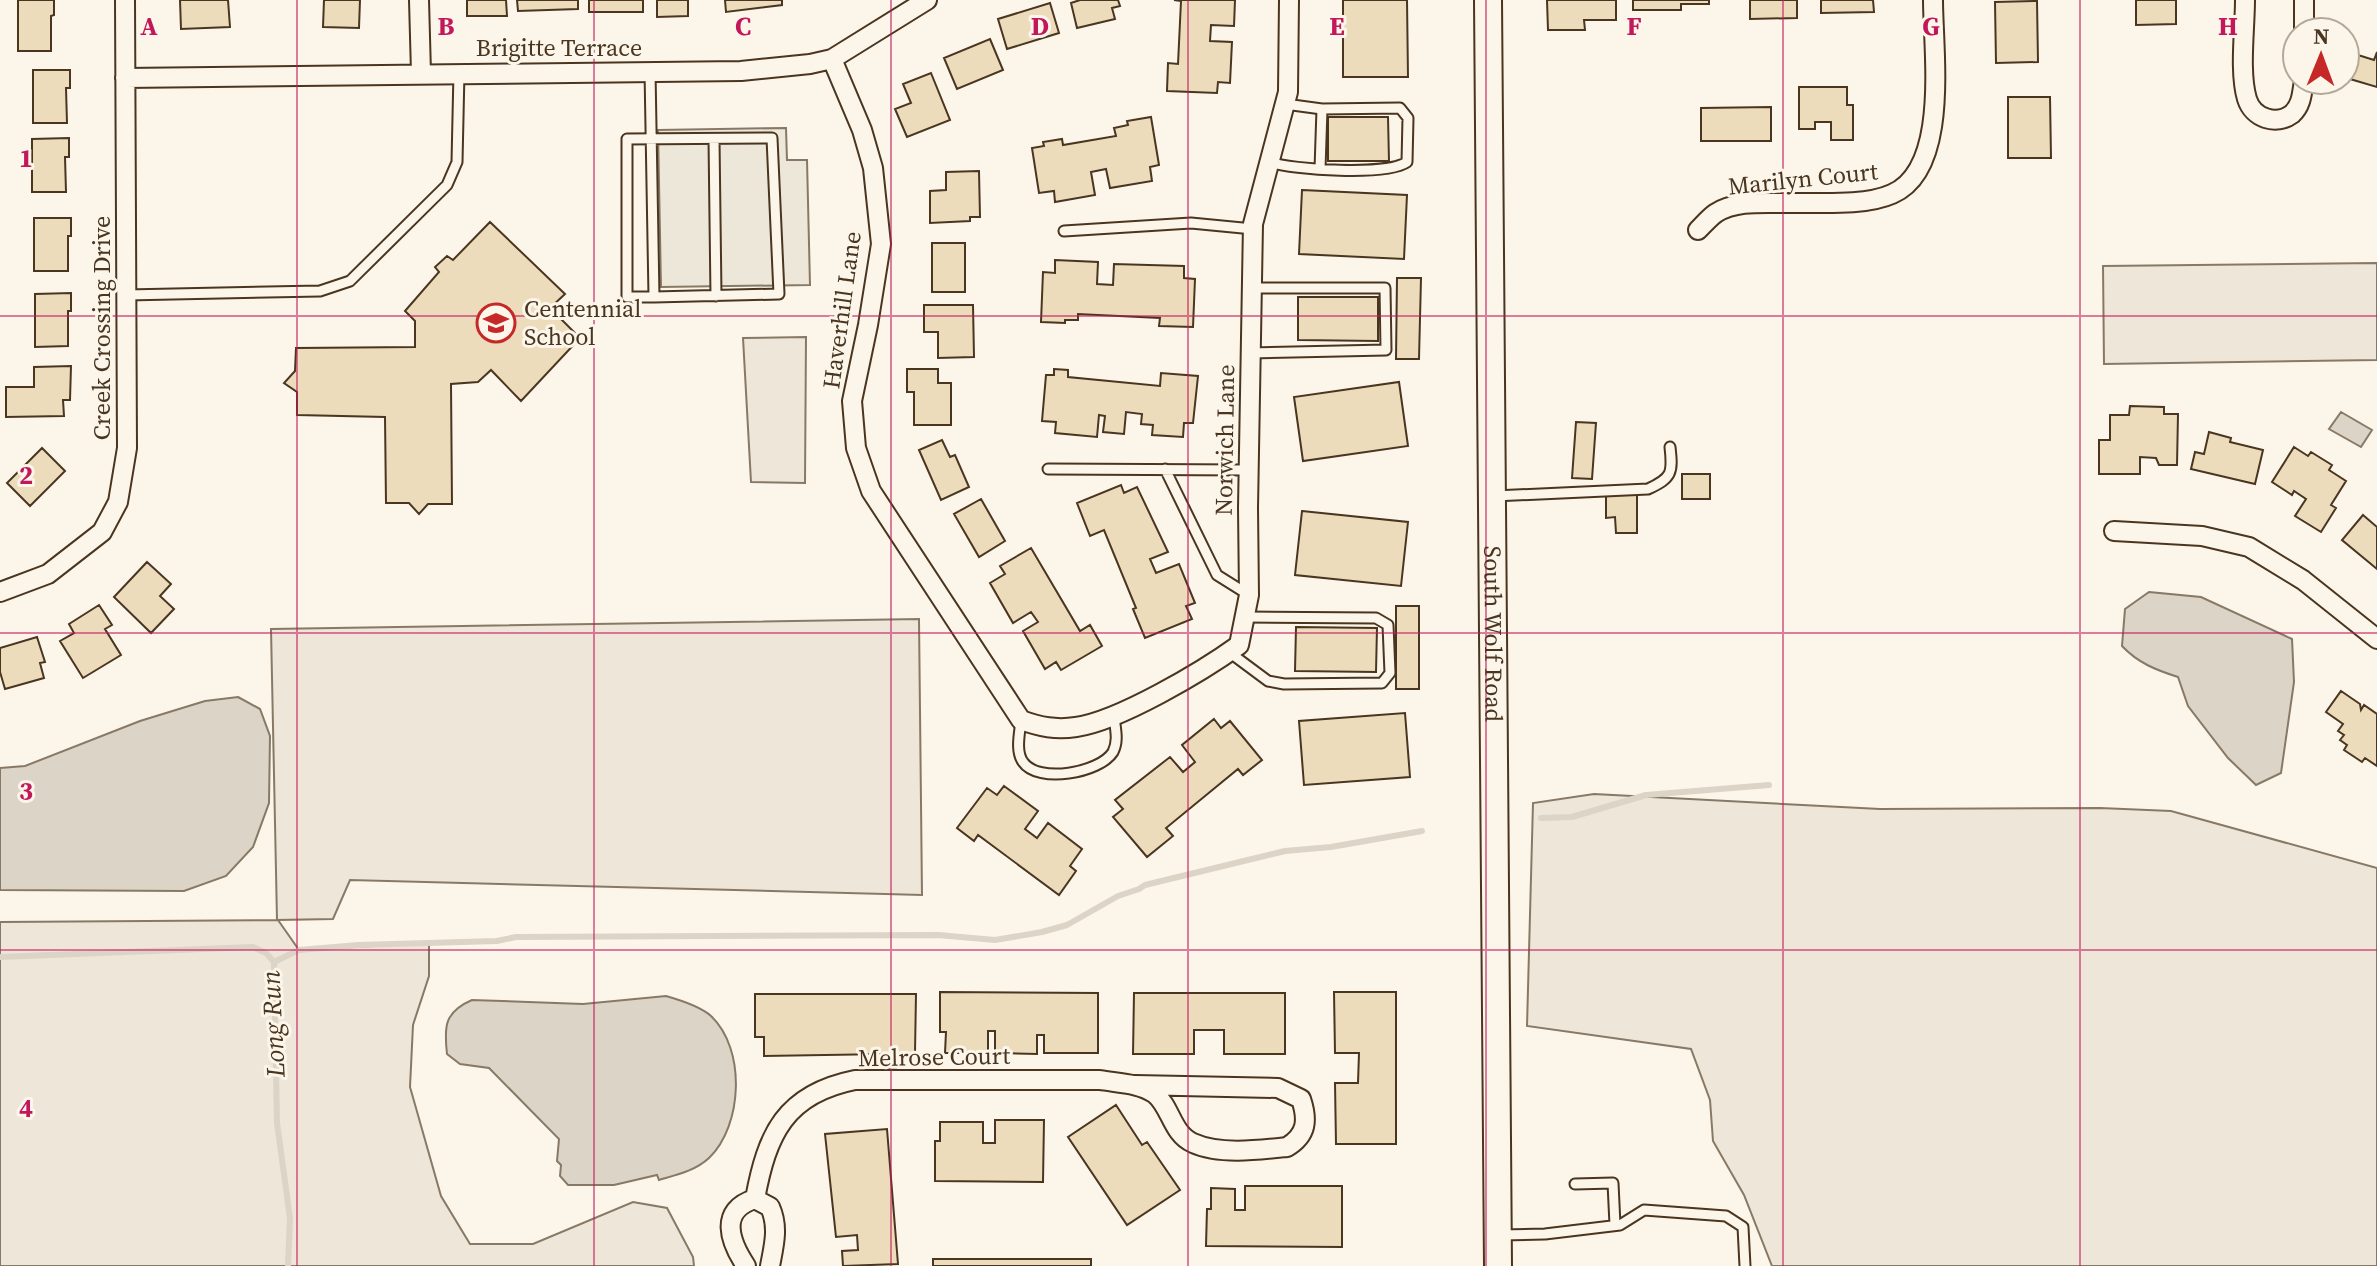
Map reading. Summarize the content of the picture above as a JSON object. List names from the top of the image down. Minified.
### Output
{"streets":{"main road":["South Wolf Road"],"street":["Brigitte Terrace","Marilyn Court","Haverhill Lane","Creek Crossing Drive","Norwich Lane","Melrose Court"]},"crossings":[["Brigitte Terrace","Haverhill Lane"],["Brigitte Terrace","Creek Crossing Drive"]],"water":["Long Run"],"places":{"school or university":["Centennial School"]},"north":"top","grid":{"columns":["A","B","C","D","E","F","G","H"],"rows":["1","2","3","4"]}}
